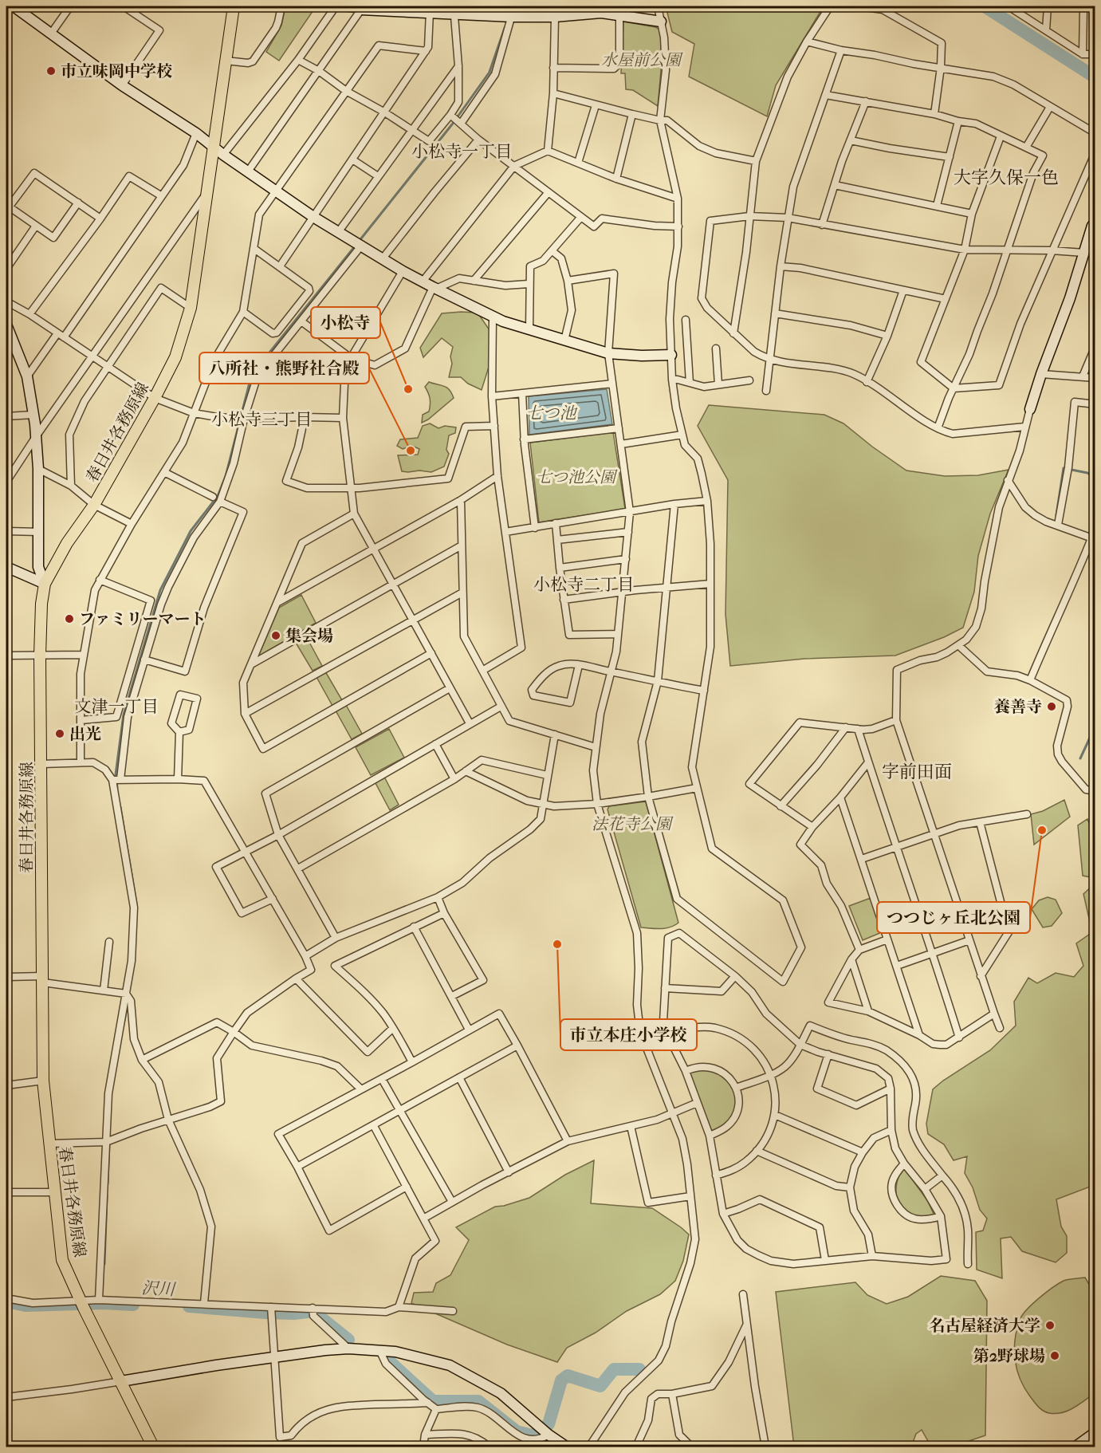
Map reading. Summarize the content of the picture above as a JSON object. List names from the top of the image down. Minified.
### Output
{"streets":{"main road":["春日井各務原線"]},"districts":["小松寺一丁目","大字久保一色","小松寺三丁目","小松寺二丁目","文津一丁目","字前田面"],"water":["七つ池","沢川"],"parks":["水屋前公園","七つ池公園","法花寺公園"],"places":["市立味岡中学校","小松寺","八所社・熊野社合殿","ファミリーマート","集会場","養善寺","出光","つつじヶ丘北公園","市立本庄小学校","名古屋経済大学","第2野球場"]}
